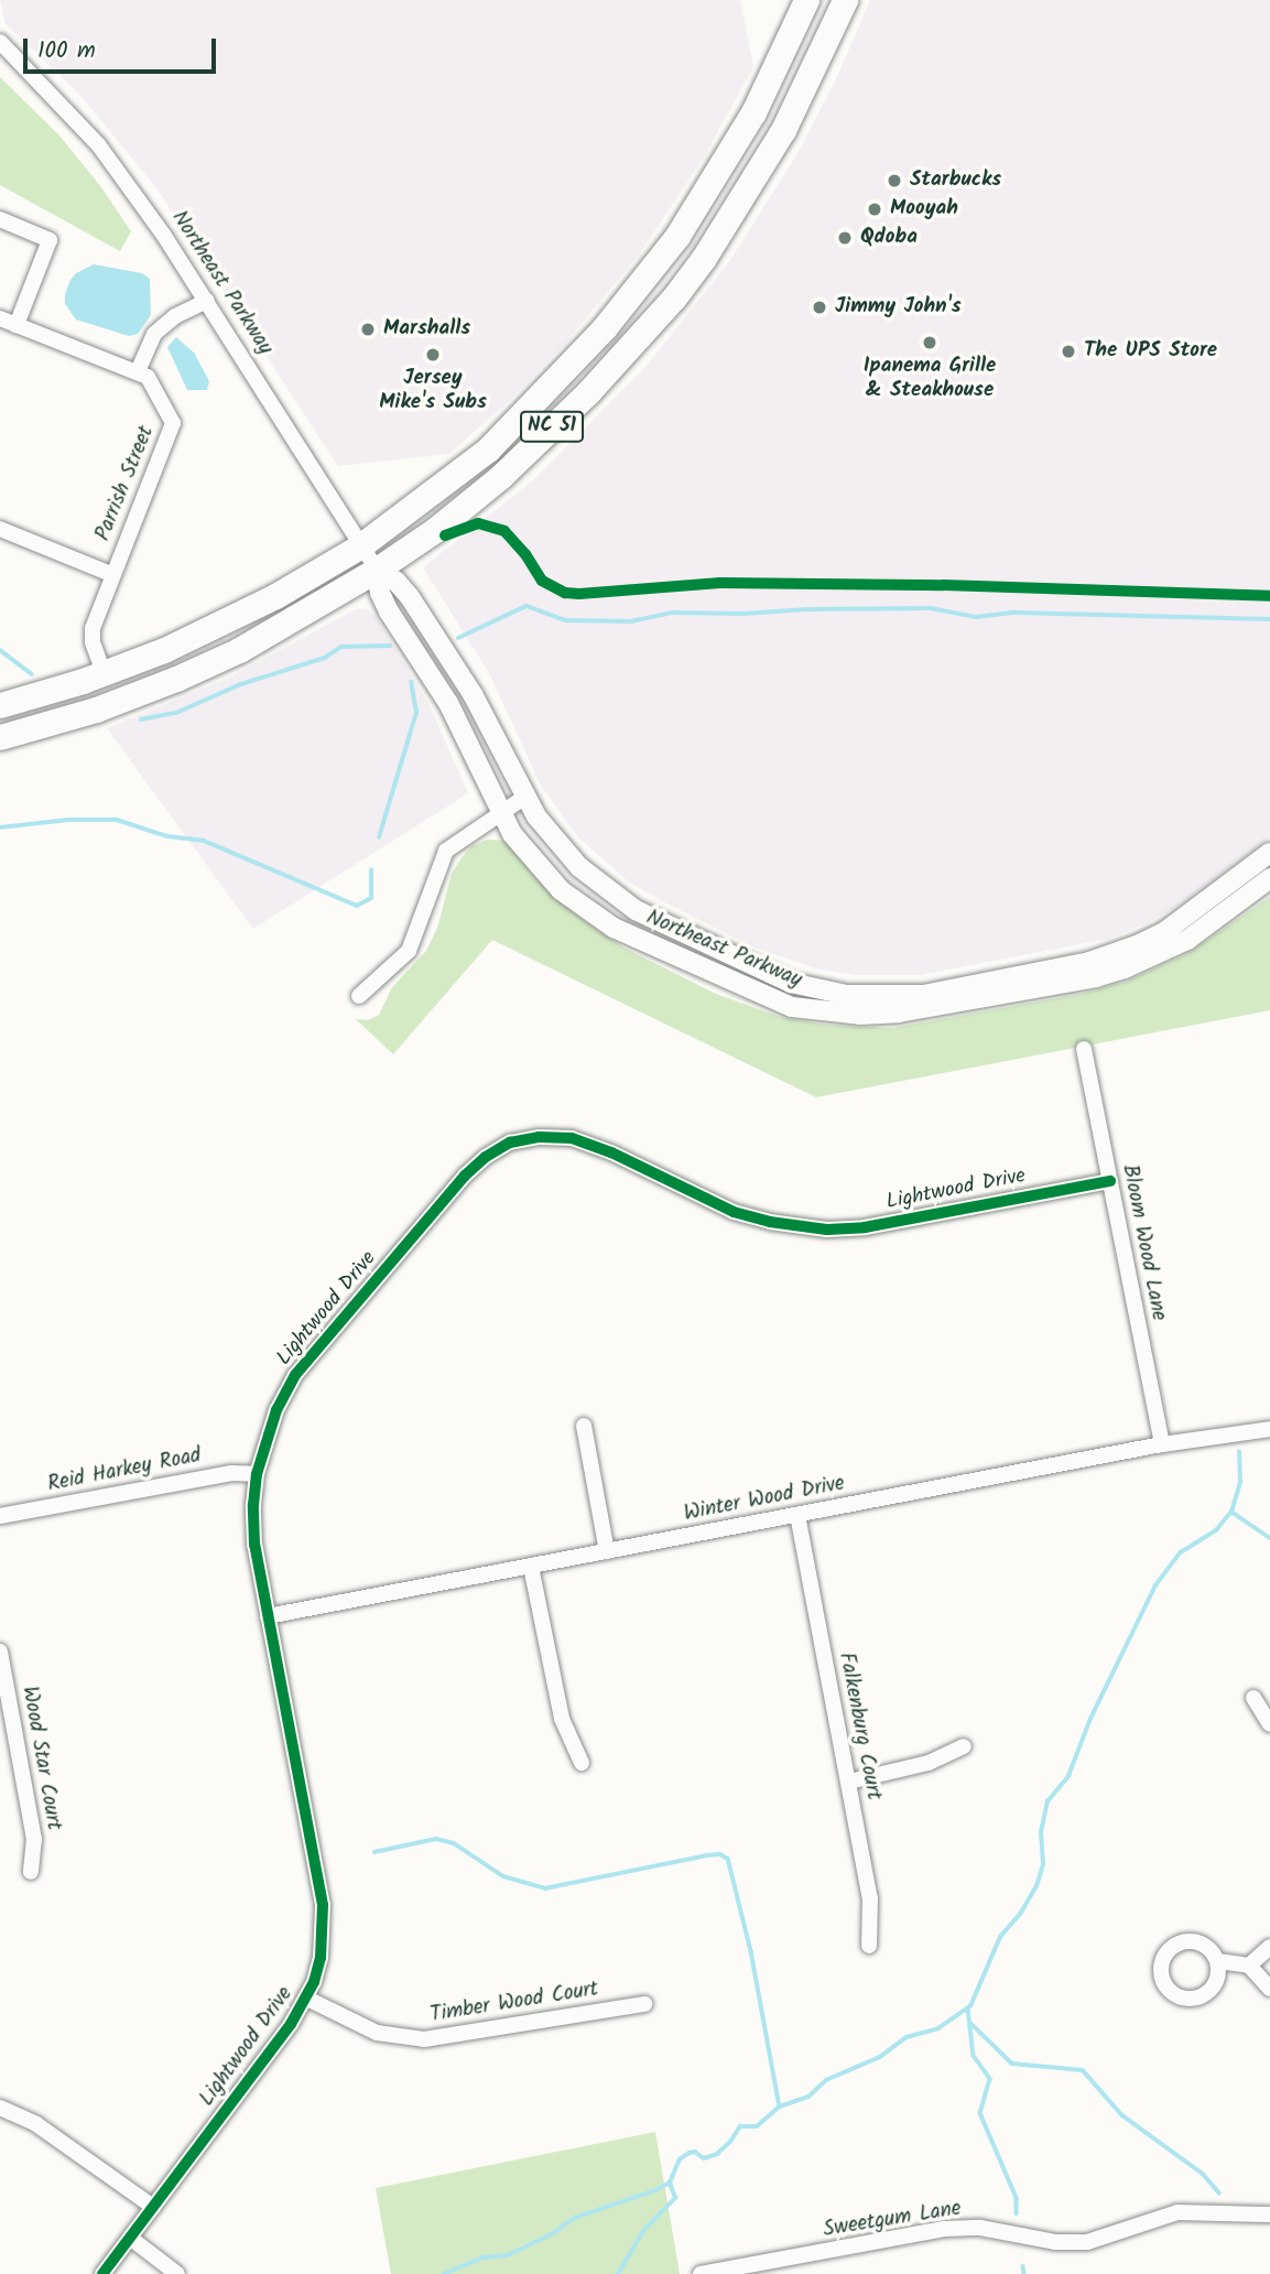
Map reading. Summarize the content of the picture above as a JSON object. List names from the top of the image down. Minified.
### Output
{"streets":{"main road":["NC 51"],"street":["Northeast Parkway","Parrish Street","Lightwood Drive","Bloom Wood Lane","Reid Harkey Road","Winter Wood Drive","Falkenburg Court","Wood Star Court","Timber Wood Court","Sweetgum Lane"]},"crossings":[["Northeast Parkway","NC 51"],["NC 51","Parrish Street"],["Lightwood Drive","Bloom Wood Lane"],["Lightwood Drive","Reid Harkey Road"],["Lightwood Drive","Winter Wood Drive"],["Lightwood Drive","Timber Wood Court"],["Bloom Wood Lane","Winter Wood Drive"],["Winter Wood Drive","Falkenburg Court"]],"places":["Starbucks","Mooyah","Qdoba","Jimmy John's","Marshalls","Ipanema Grille & Steakhouse","The UPS Store","Jersey Mike's Subs"],"scale_bar":"100 m"}
